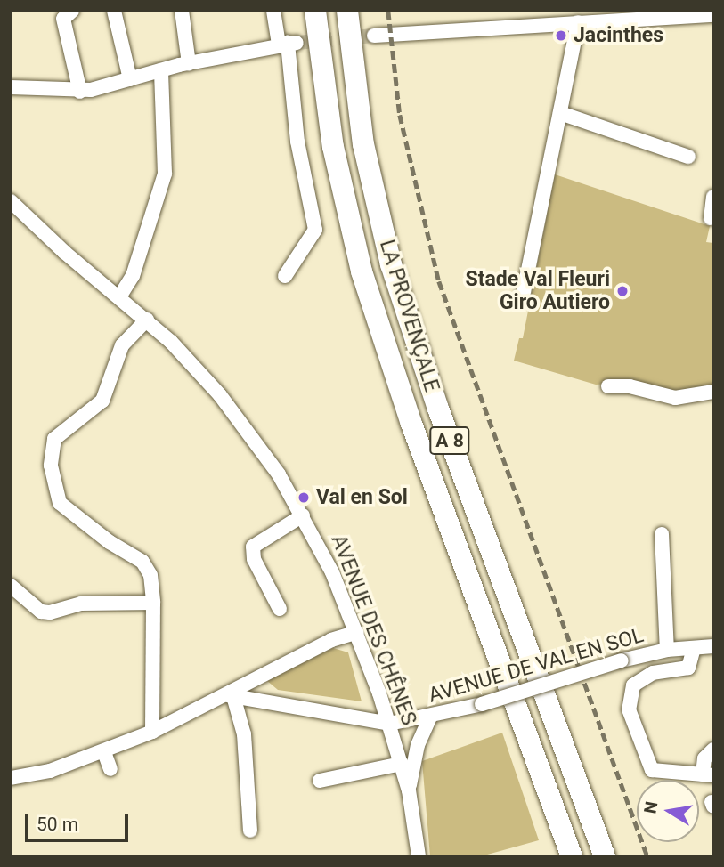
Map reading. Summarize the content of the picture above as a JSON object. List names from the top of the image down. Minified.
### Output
{"streets":{"highway":["LA PROVENÇALE","A 8"],"street":["AVENUE DES CHÊNES","AVENUE DE VAL EN SOL"]},"crossings":[["AVENUE DES CHÊNES","AVENUE DE VAL EN SOL"]],"places":["Jacinthes","Stade Val Fleuri Giro Autiero","Val en Sol"],"scale_bar":"50 m","north":"left"}
